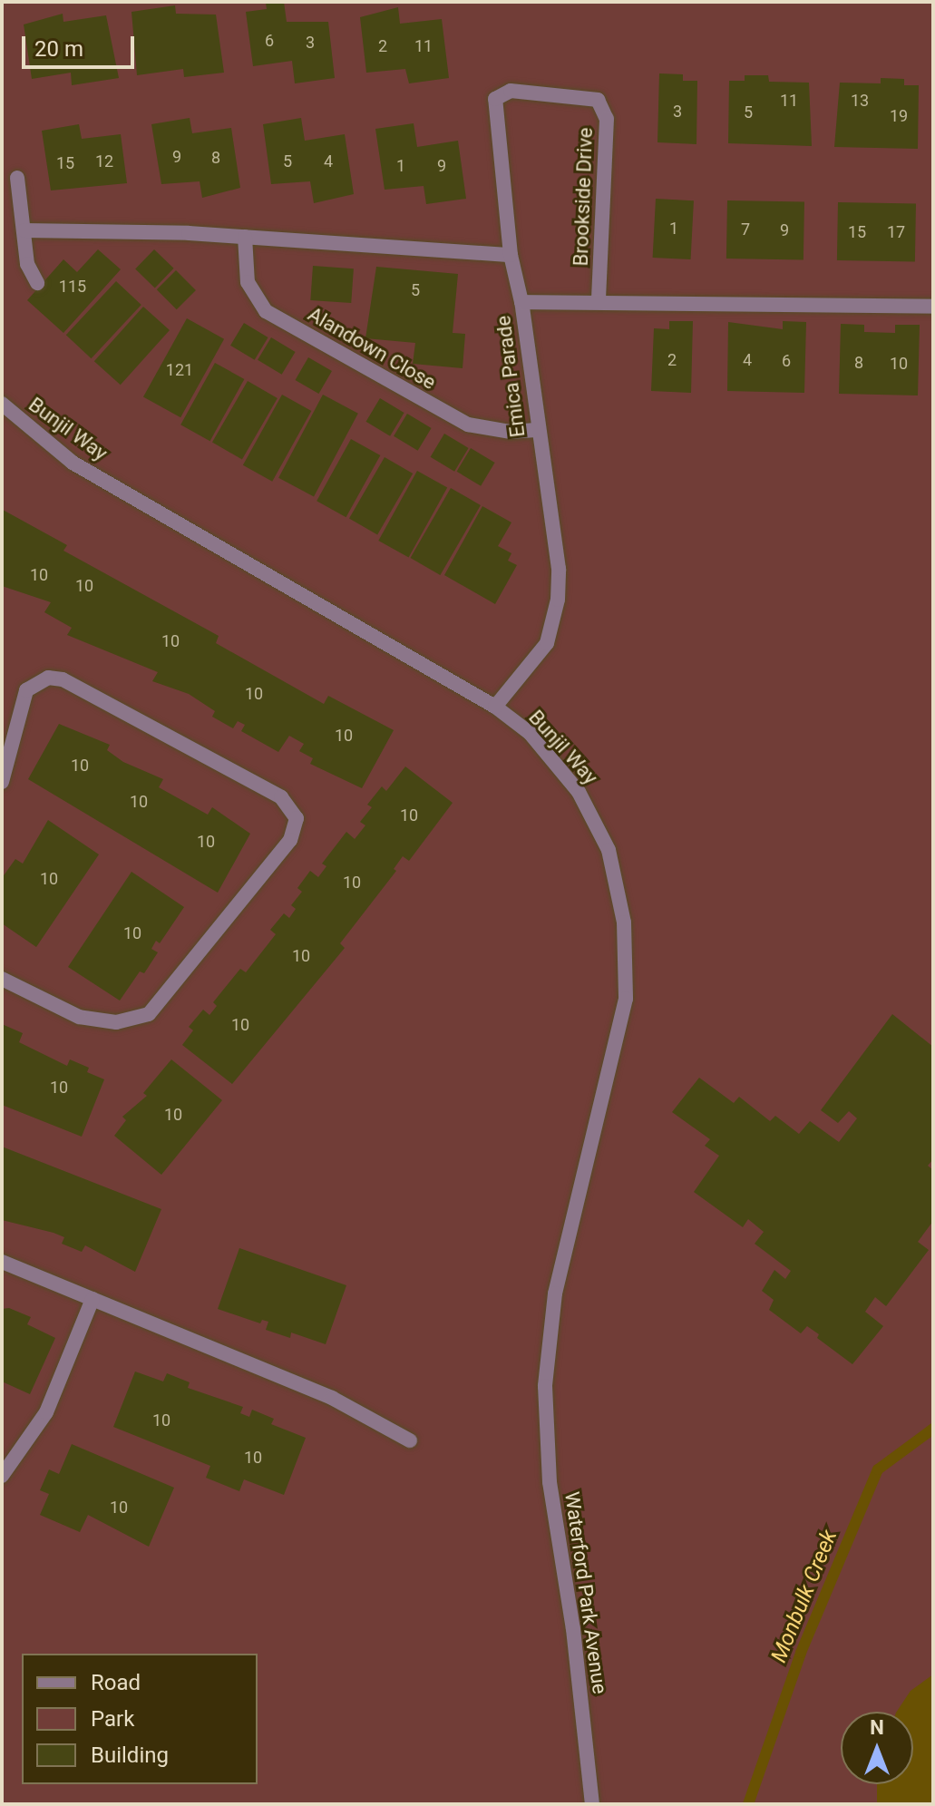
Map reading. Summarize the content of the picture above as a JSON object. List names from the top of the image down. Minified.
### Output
{"streets":{"street":["Brookside Drive","Alandown Close","Emica Parade","Bunjil Way","Waterford Park Avenue"]},"crossings":[["Brookside Drive","Emica Parade"],["Alandown Close","Emica Parade"],["Emica Parade","Bunjil Way"],["Bunjil Way","Waterford Park Avenue"]],"water":["Monbulk Creek"],"house_numbers":["6","3","2","11","11","13","3","5","19","9","8","12","5","4","15","1","9","1","7","9","15","17","115","5","2","4","6","8","10","121","10","10","10","10","10","10","10","10","10","10","10","10","10","10","10","10","10","10","10"],"legend":["Road","Park","Building"],"scale_bar":"20 m","north":"top"}
